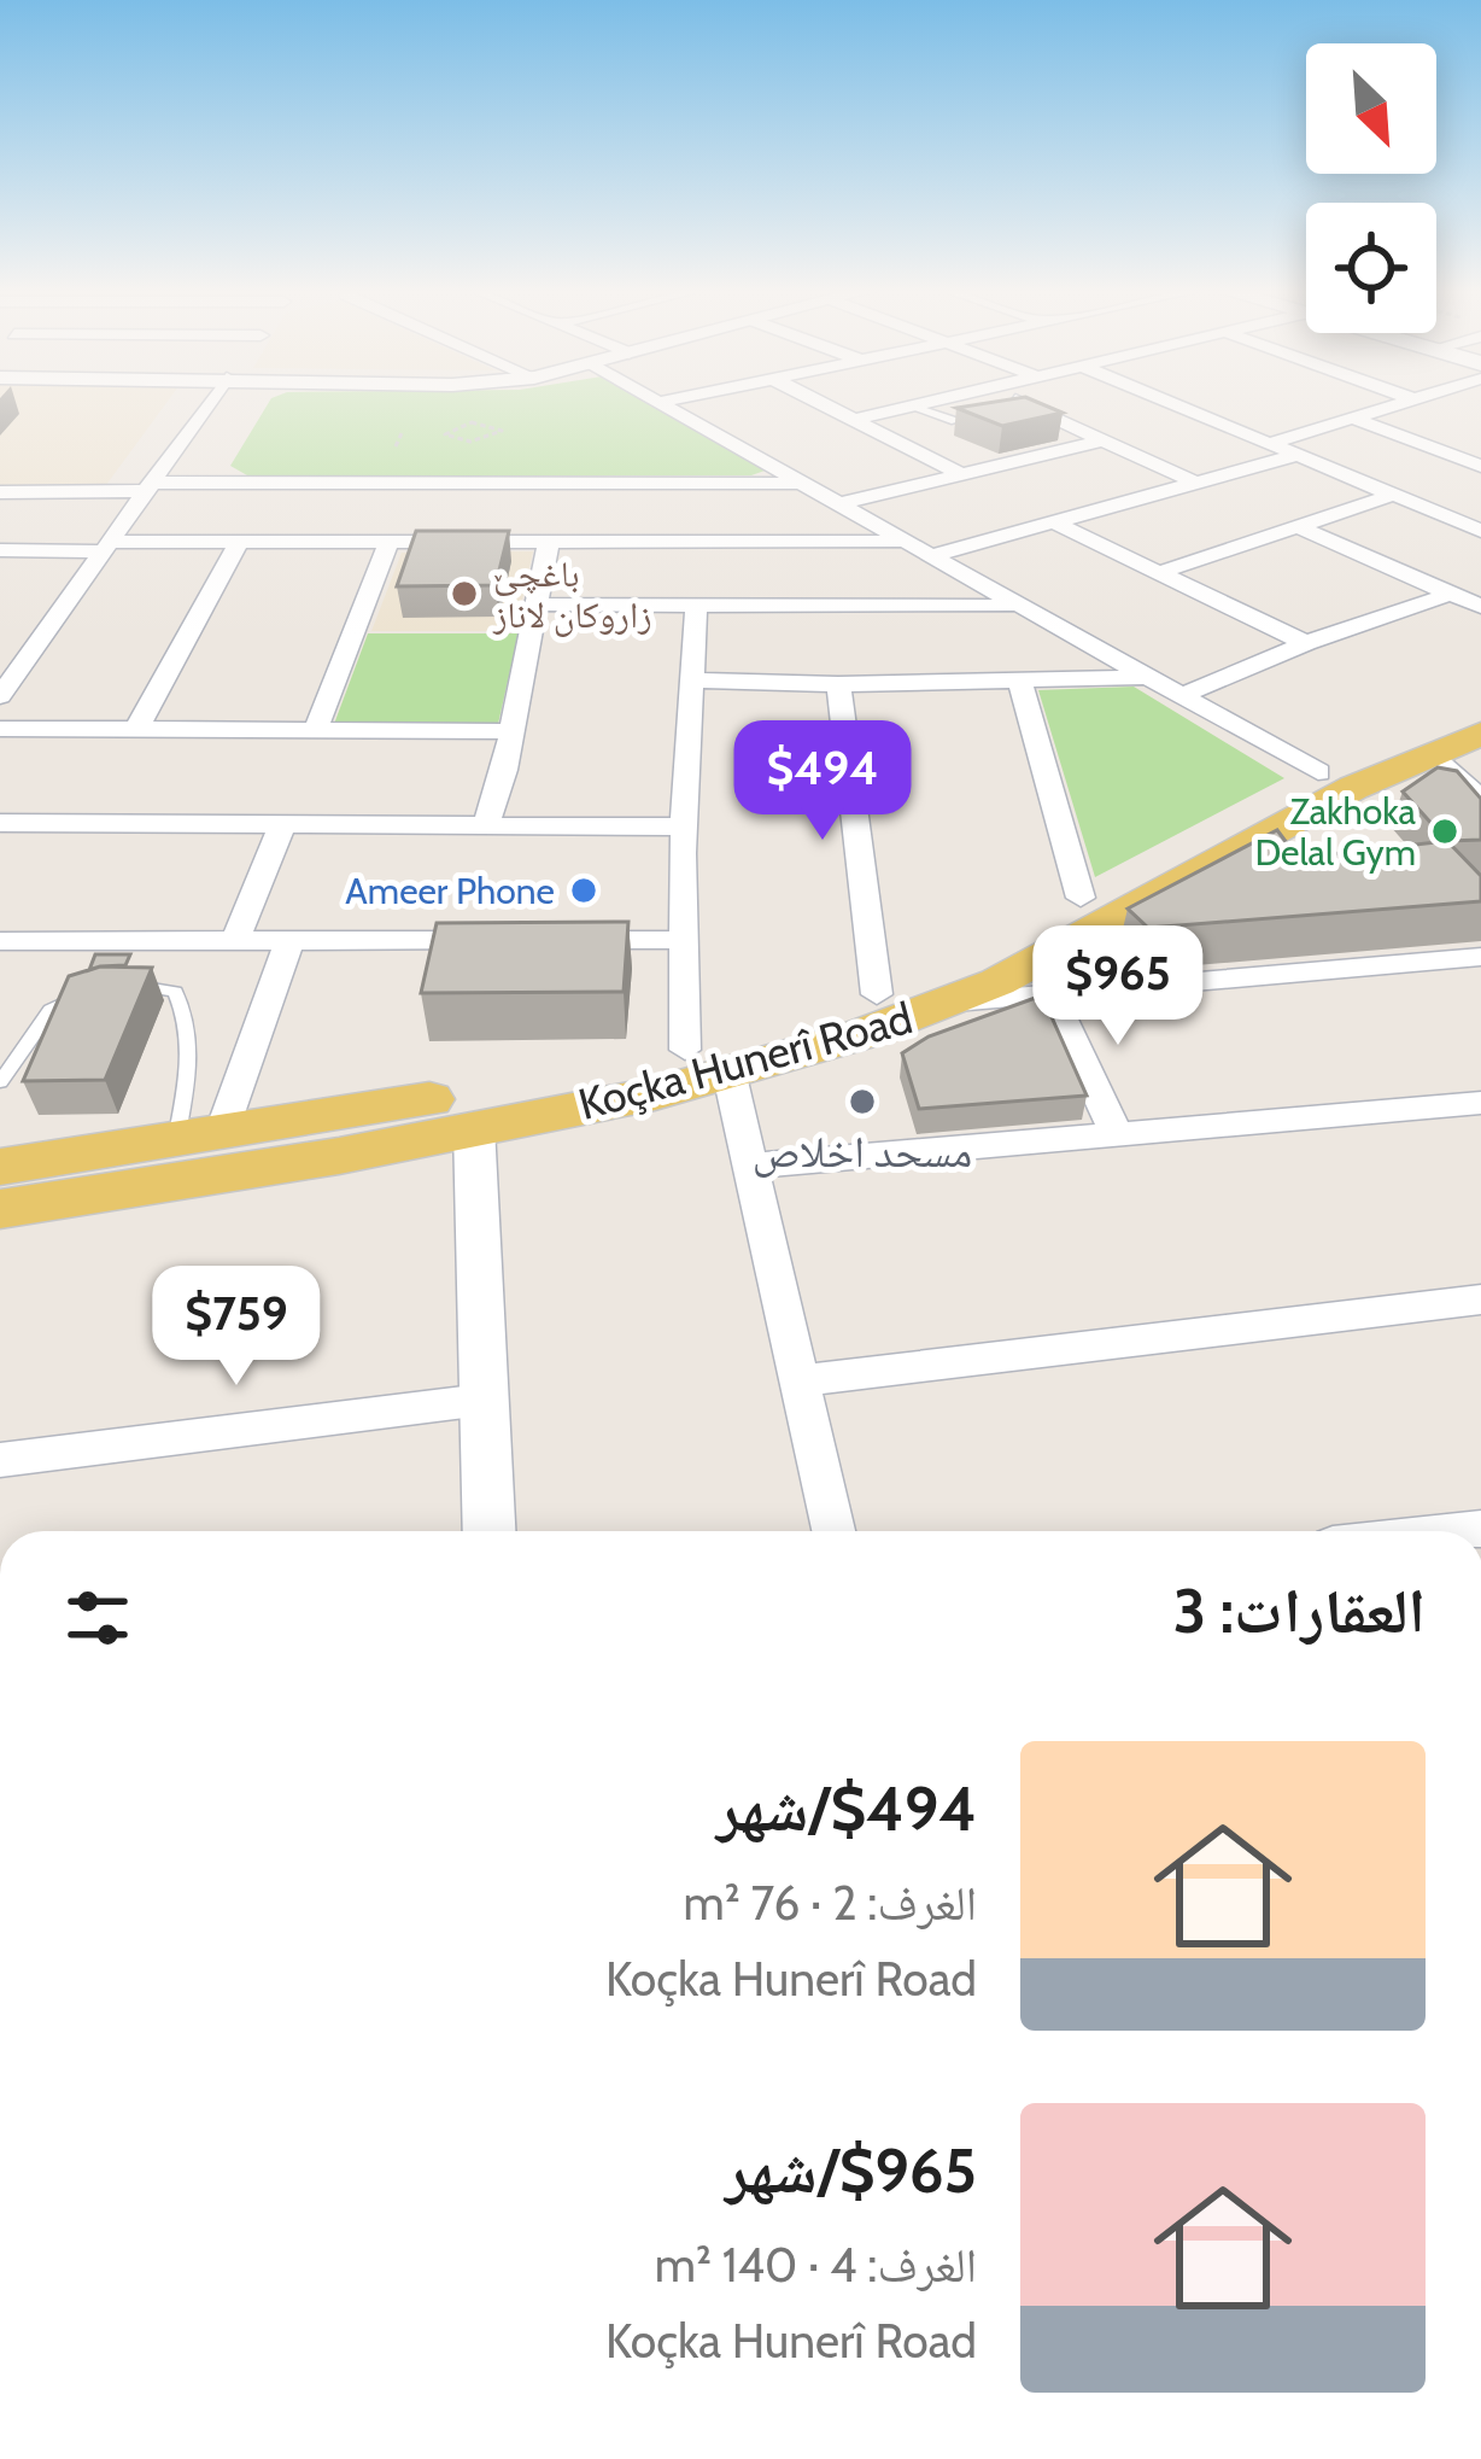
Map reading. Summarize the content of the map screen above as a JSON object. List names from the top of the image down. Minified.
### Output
{"streets":{"main road":["Koçka Hunerî Road"]},"places":["باغچێ زاروكان لاناز","Zakhoka Delal Gym","Ameer Phone","مسحد اخلاص"],"north":"bottom right","page":{"price":["$494","$965","$759"],"heading":"العقارات: 3","list":[{"name":"$494/شهر","note":"الغرف: 2 · 76 m² · Koçka Hunerî Road"},{"name":"$965/شهر","note":"الغرف: 4 · 140 m² · Koçka Hunerî Road"}]}}
